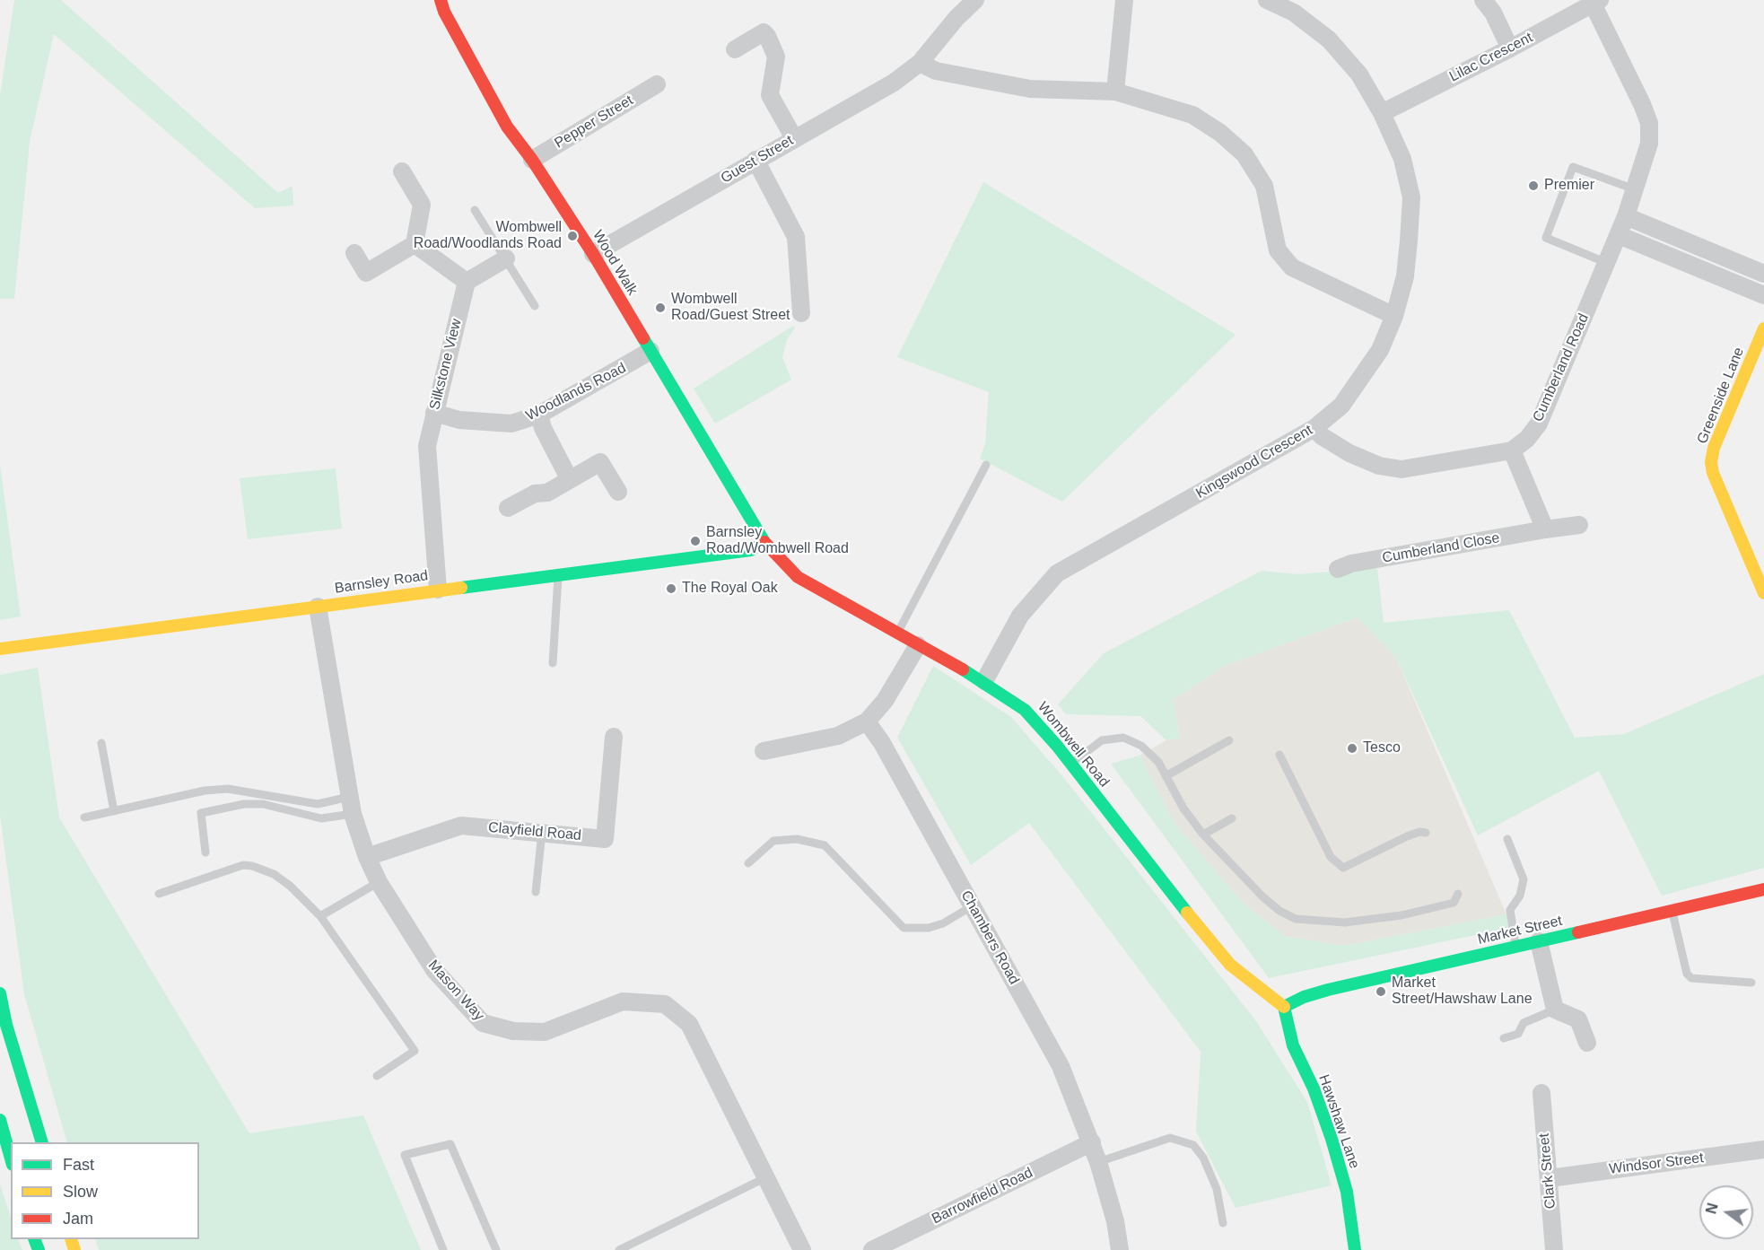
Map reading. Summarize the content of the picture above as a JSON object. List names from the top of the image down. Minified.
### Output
{"streets":{"main road":["Wood Walk","Greenside Lane","Barnsley Road","Wombwell Road","Market Street","Hawshaw Lane"],"street":["Lilac Crescent","Pepper Street","Guest Street","Silkstone View","Cumberland Road","Woodlands Road","Kingswood Crescent","Cumberland Close","Clayfield Road","Chambers Road","Mason Way","Windsor Street","Clark Street","Barrowfield Road"]},"crossings":[["Lilac Crescent","Cumberland Road"],["Lilac Crescent","Kingswood Crescent"],["Pepper Street","Wood Walk"],["Guest Street","Wood Walk"],["Wood Walk","Woodlands Road"],["Wood Walk","Barnsley Road"],["Wood Walk","Wombwell Road"],["Silkstone View","Woodlands Road"],["Silkstone View","Barnsley Road"],["Kingswood Crescent","Wombwell Road"],["Barnsley Road","Wombwell Road"],["Barnsley Road","Mason Way"],["Wombwell Road","Market Street"],["Wombwell Road","Hawshaw Lane"],["Clayfield Road","Mason Way"],["Market Street","Hawshaw Lane"],["Chambers Road","Barrowfield Road"],["Windsor Street","Clark Street"]],"places":["Premier","Wombwell Road/Woodlands Road","Wombwell Road/Guest Street","Barnsley Road/Wombwell Road","The Royal Oak","Tesco","Market Street/Hawshaw Lane"],"legend":["Fast","Slow","Jam"],"north":"left"}
